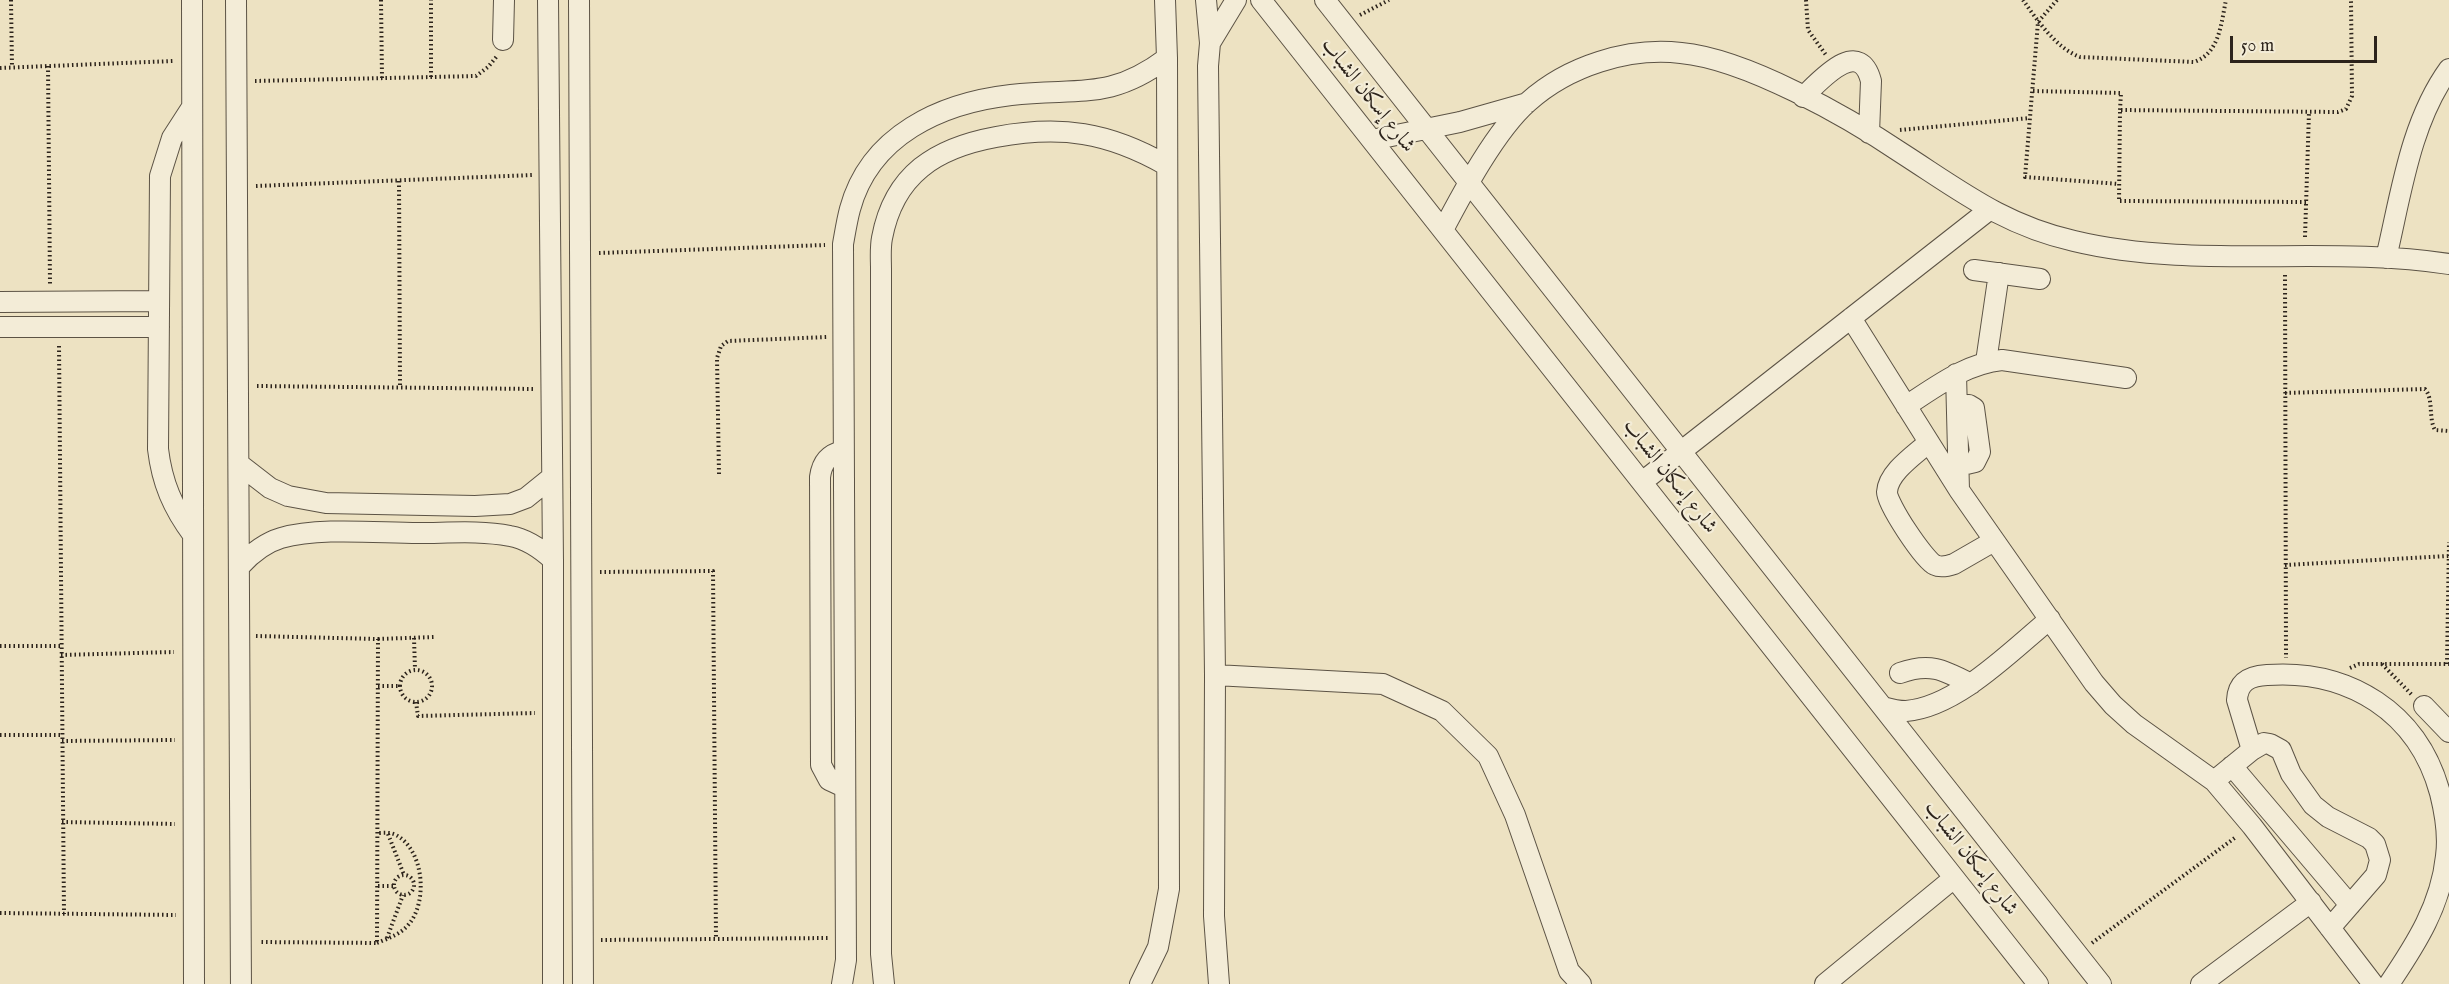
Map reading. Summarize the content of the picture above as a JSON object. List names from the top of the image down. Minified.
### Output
{"streets":{"street":["شارع إسكان الشباب"]},"scale_bar":"50 m"}
